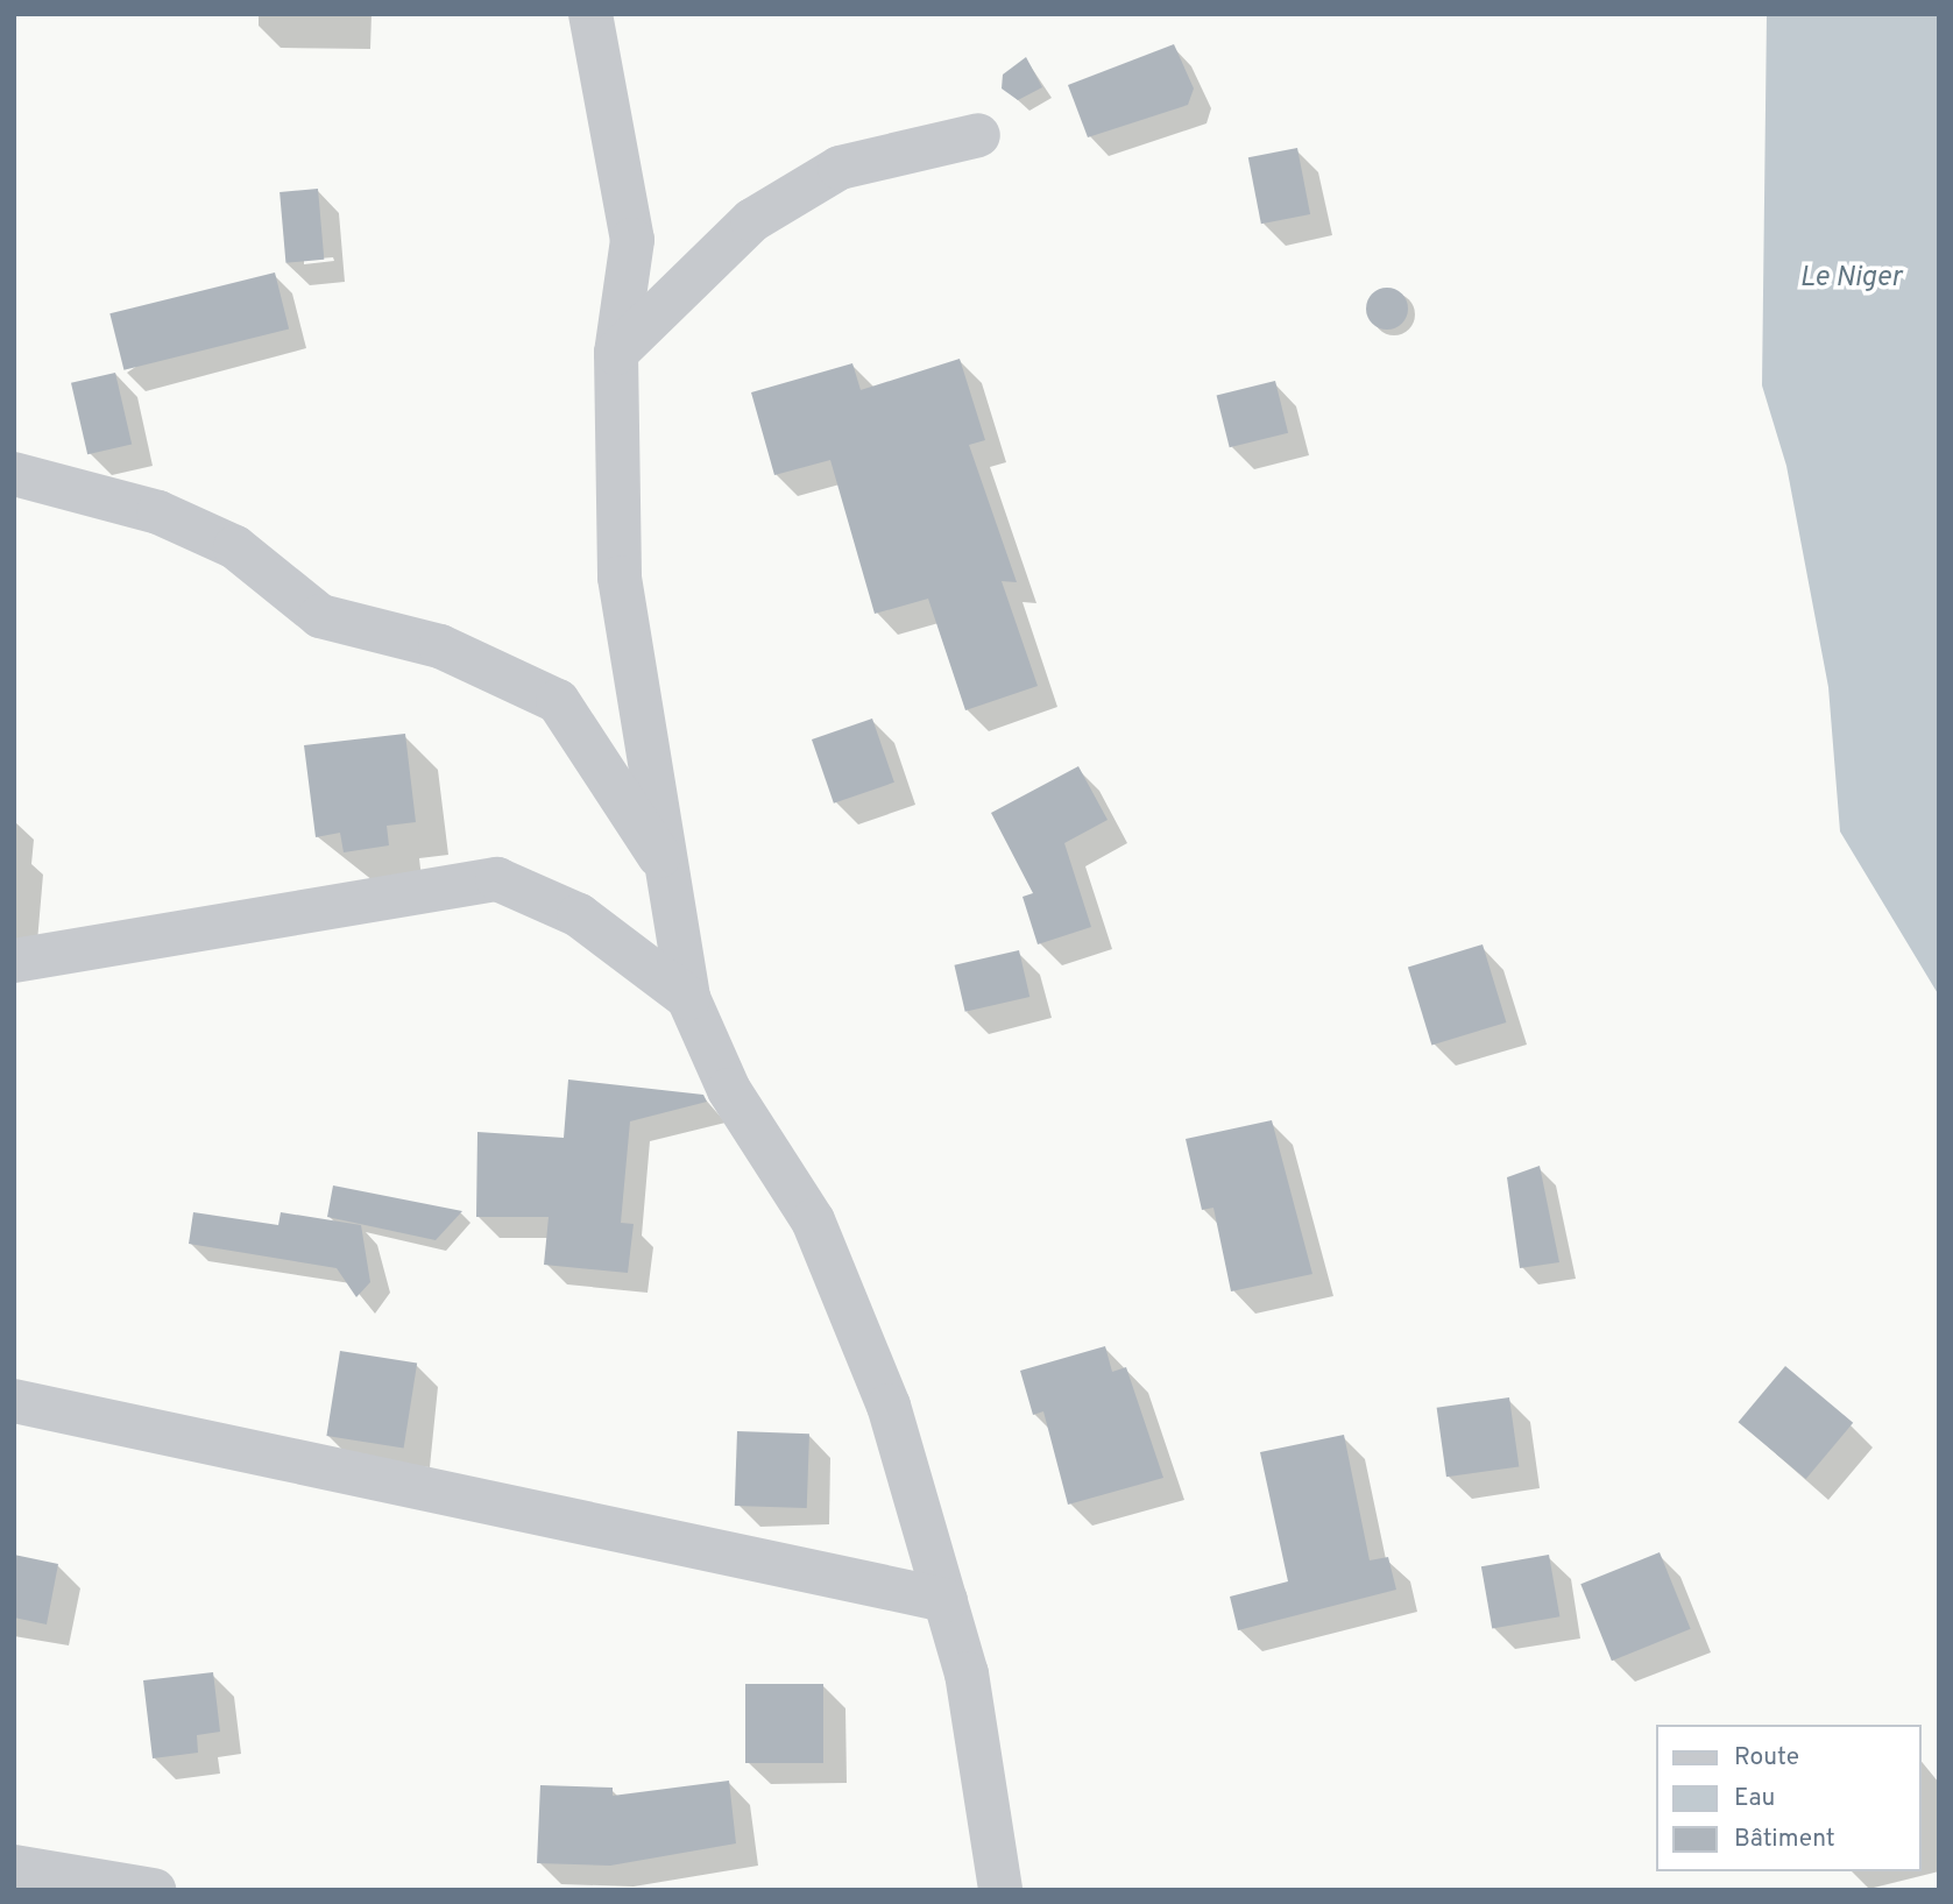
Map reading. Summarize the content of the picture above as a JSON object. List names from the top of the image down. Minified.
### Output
{"water":["Le Niger"],"legend":["Route","Eau","Bâtiment"]}
